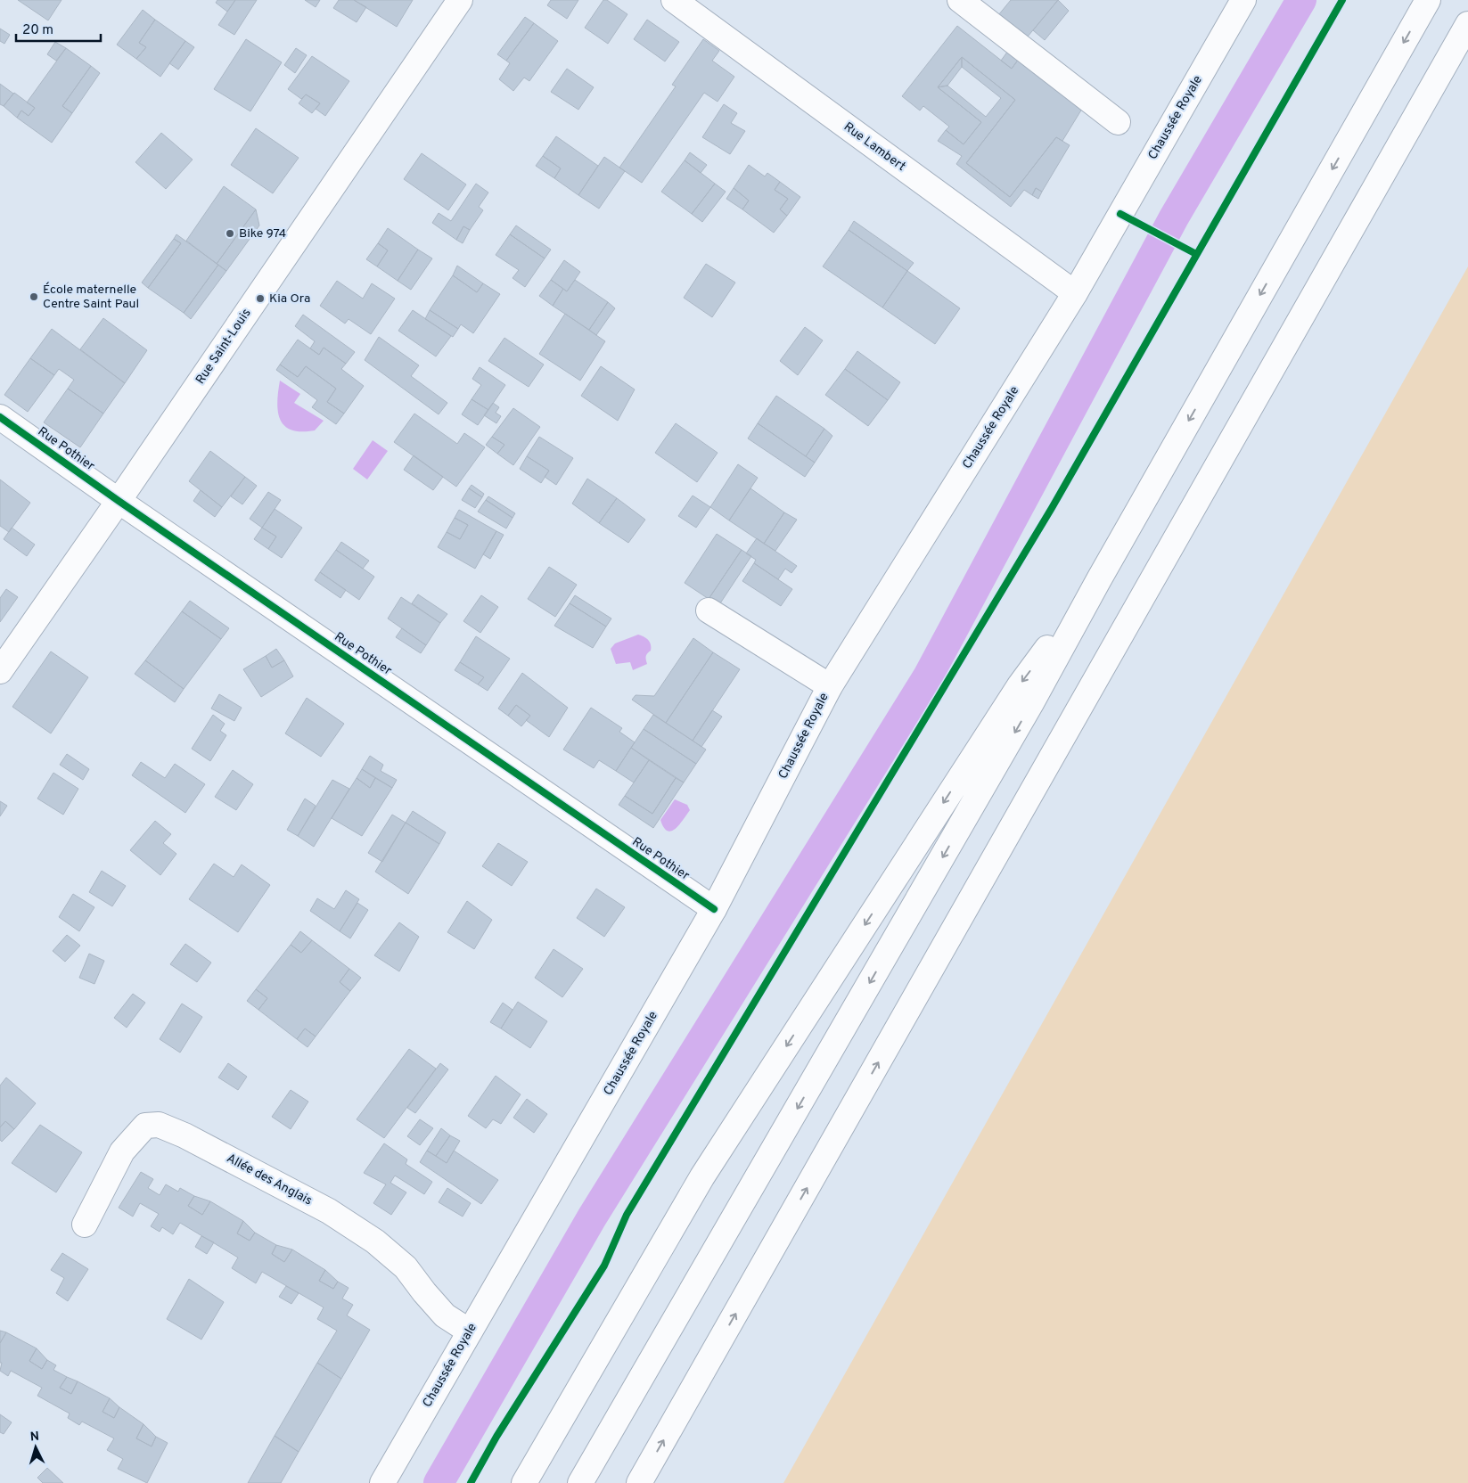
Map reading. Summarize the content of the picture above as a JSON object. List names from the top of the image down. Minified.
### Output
{"streets":{"main road":["Chaussée Royale","Rue Lambert","Rue Saint-Louis","Rue Pothier","Allée des Anglais"]},"crossings":[["Chaussée Royale","Rue Lambert"],["Chaussée Royale","Rue Pothier"],["Chaussée Royale","Allée des Anglais"],["Rue Saint-Louis","Rue Pothier"]],"places":["Bike 974","École maternelle Centre Saint Paul","Kia Ora"],"scale_bar":"20 m","north":"top"}
